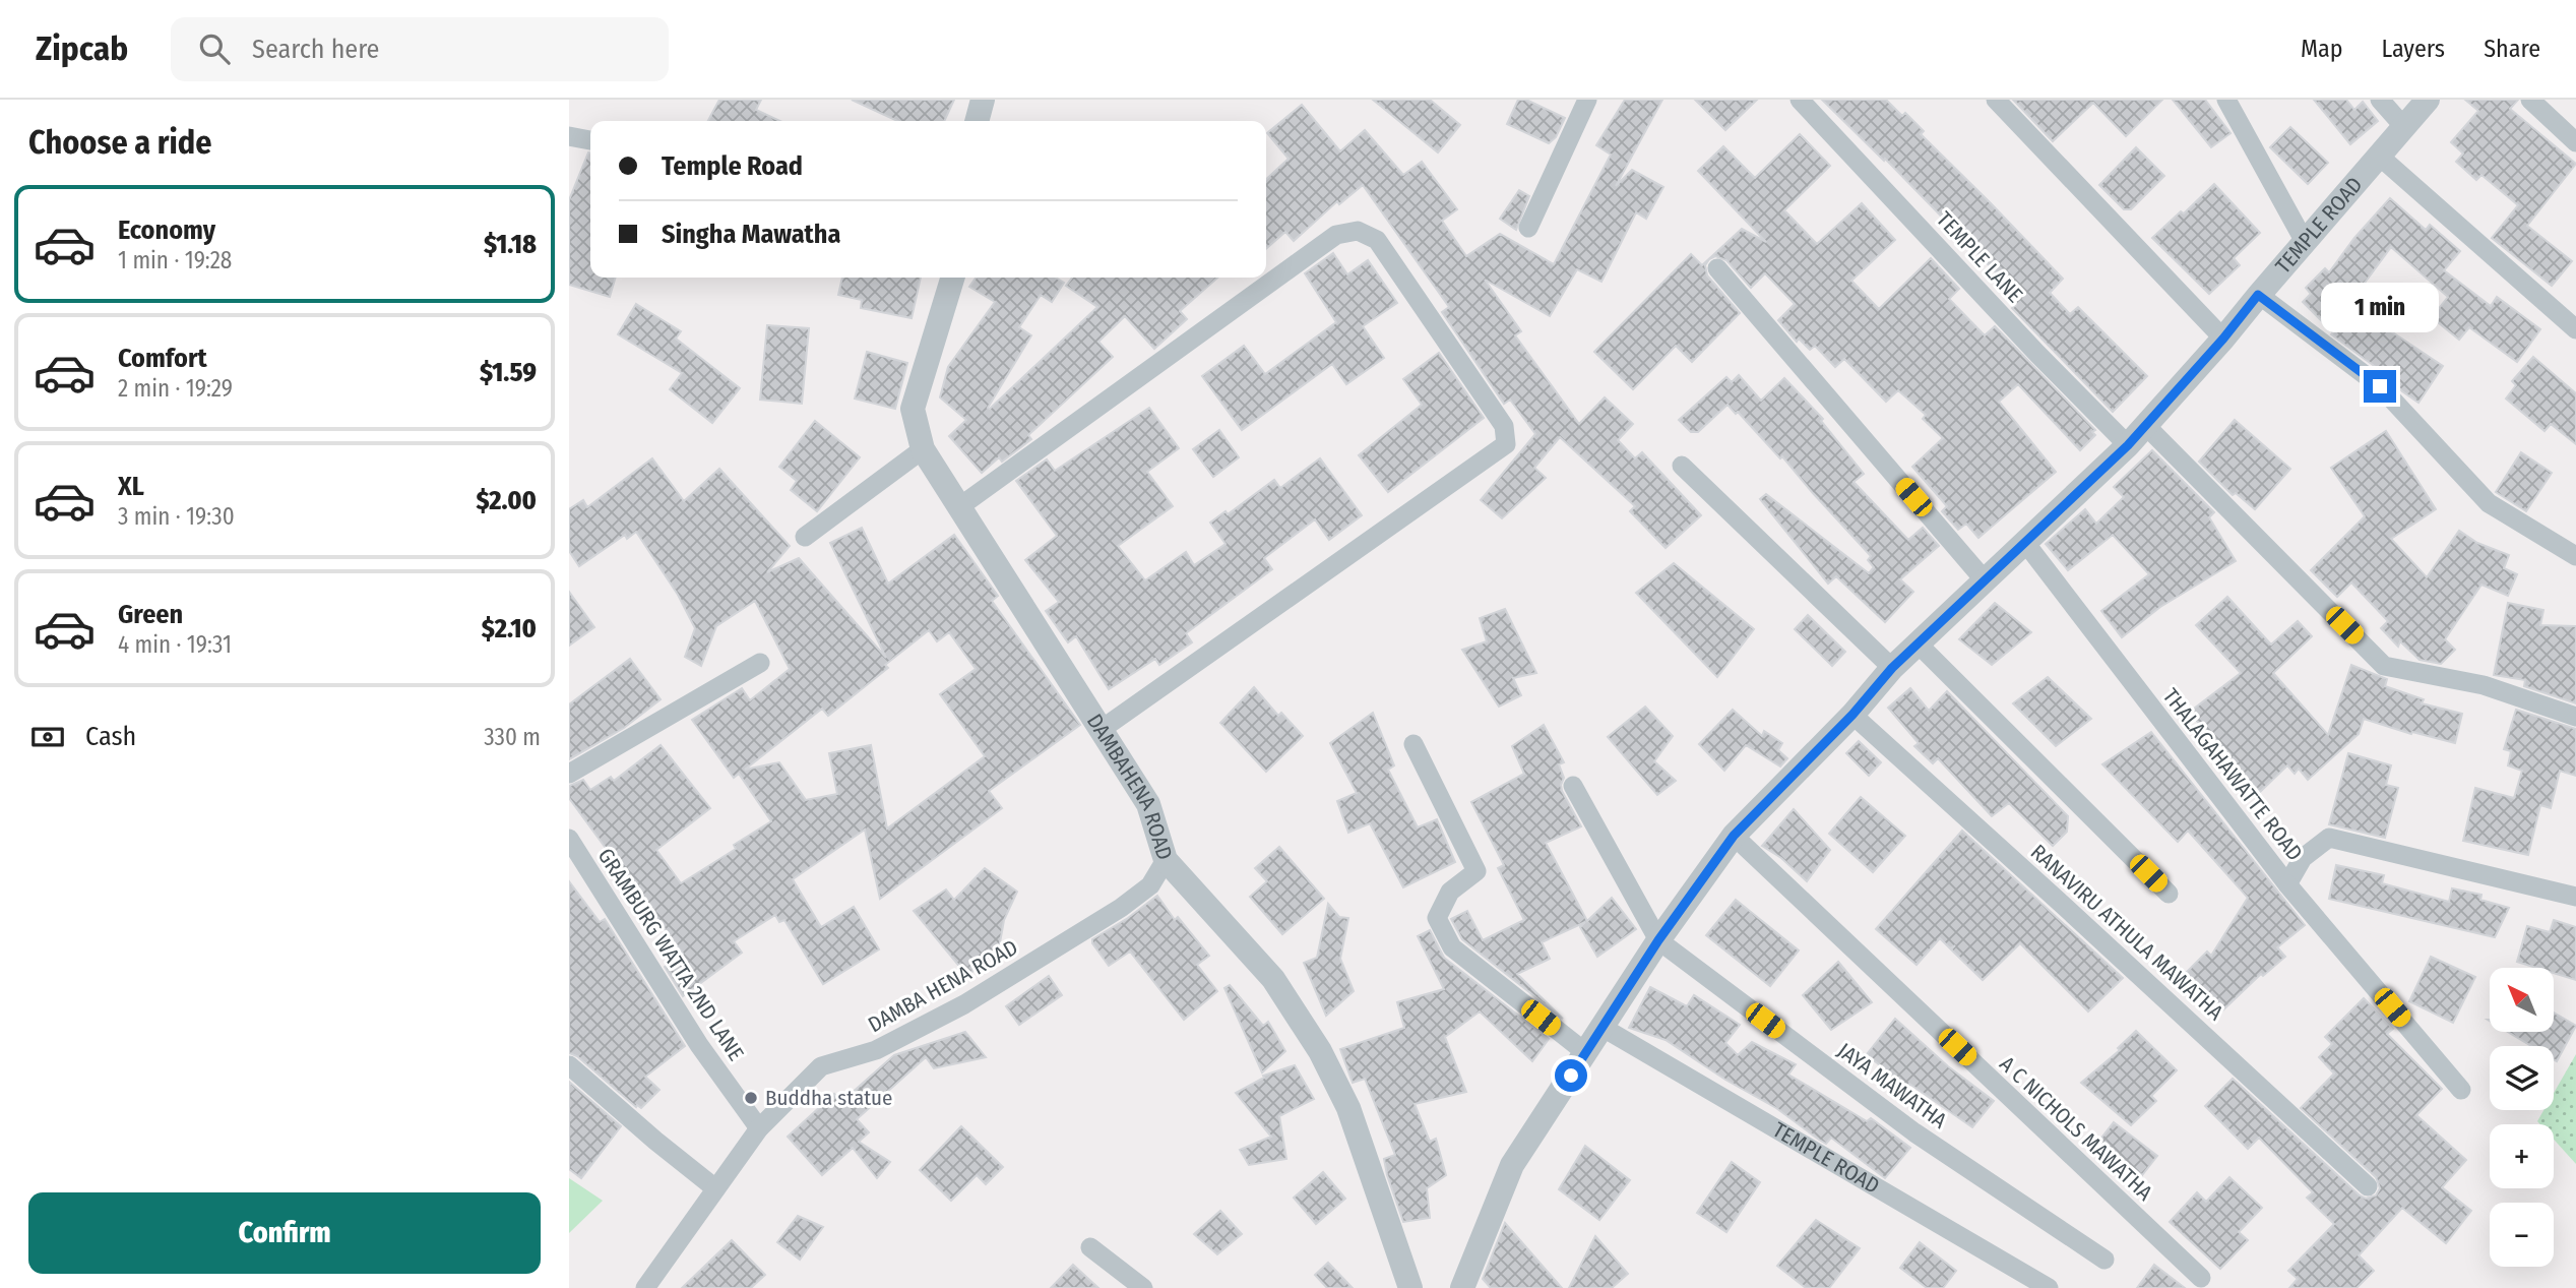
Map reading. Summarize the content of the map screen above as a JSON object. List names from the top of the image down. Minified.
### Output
{"streets":{"street":["TEMPLE ROAD","TEMPLE LANE","THALAGAHAWATTE ROAD","DAMBAHENA ROAD","RANAVIRU ATHULA MAWATHA","GRAMBURG WATTA 2ND LANE","DAMBA HENA ROAD","JAYA MAWATHA","A C NICHOLS MAWATHA"]},"crossings":[["TEMPLE ROAD","TEMPLE LANE"],["TEMPLE ROAD","THALAGAHAWATTE ROAD"],["TEMPLE ROAD","RANAVIRU ATHULA MAWATHA"],["TEMPLE ROAD","JAYA MAWATHA"],["TEMPLE ROAD","A C NICHOLS MAWATHA"],["DAMBAHENA ROAD","DAMBA HENA ROAD"],["GRAMBURG WATTA 2ND LANE","DAMBA HENA ROAD"]],"places":["Buddha statue"],"north":"top left","page":{"header":"Zipcab","search":"Search here","nav":["Map","Layers","Share"],"heading":"Choose a ride","banner":["Temple Road","Singha Mawatha"],"list":[{"name":"Economy","note":"1 min · 19:28","value":"$1.18"},{"name":"Comfort","note":"2 min · 19:29","value":"$1.59"},{"name":"XL","note":"3 min · 19:30","value":"$2.00"},{"name":"Green","note":"4 min · 19:31","value":"$2.10"}],"bubble":"1 min","pay":["Cash","330 m"],"map_buttons":["+","−"],"buttons":"Confirm"}}
